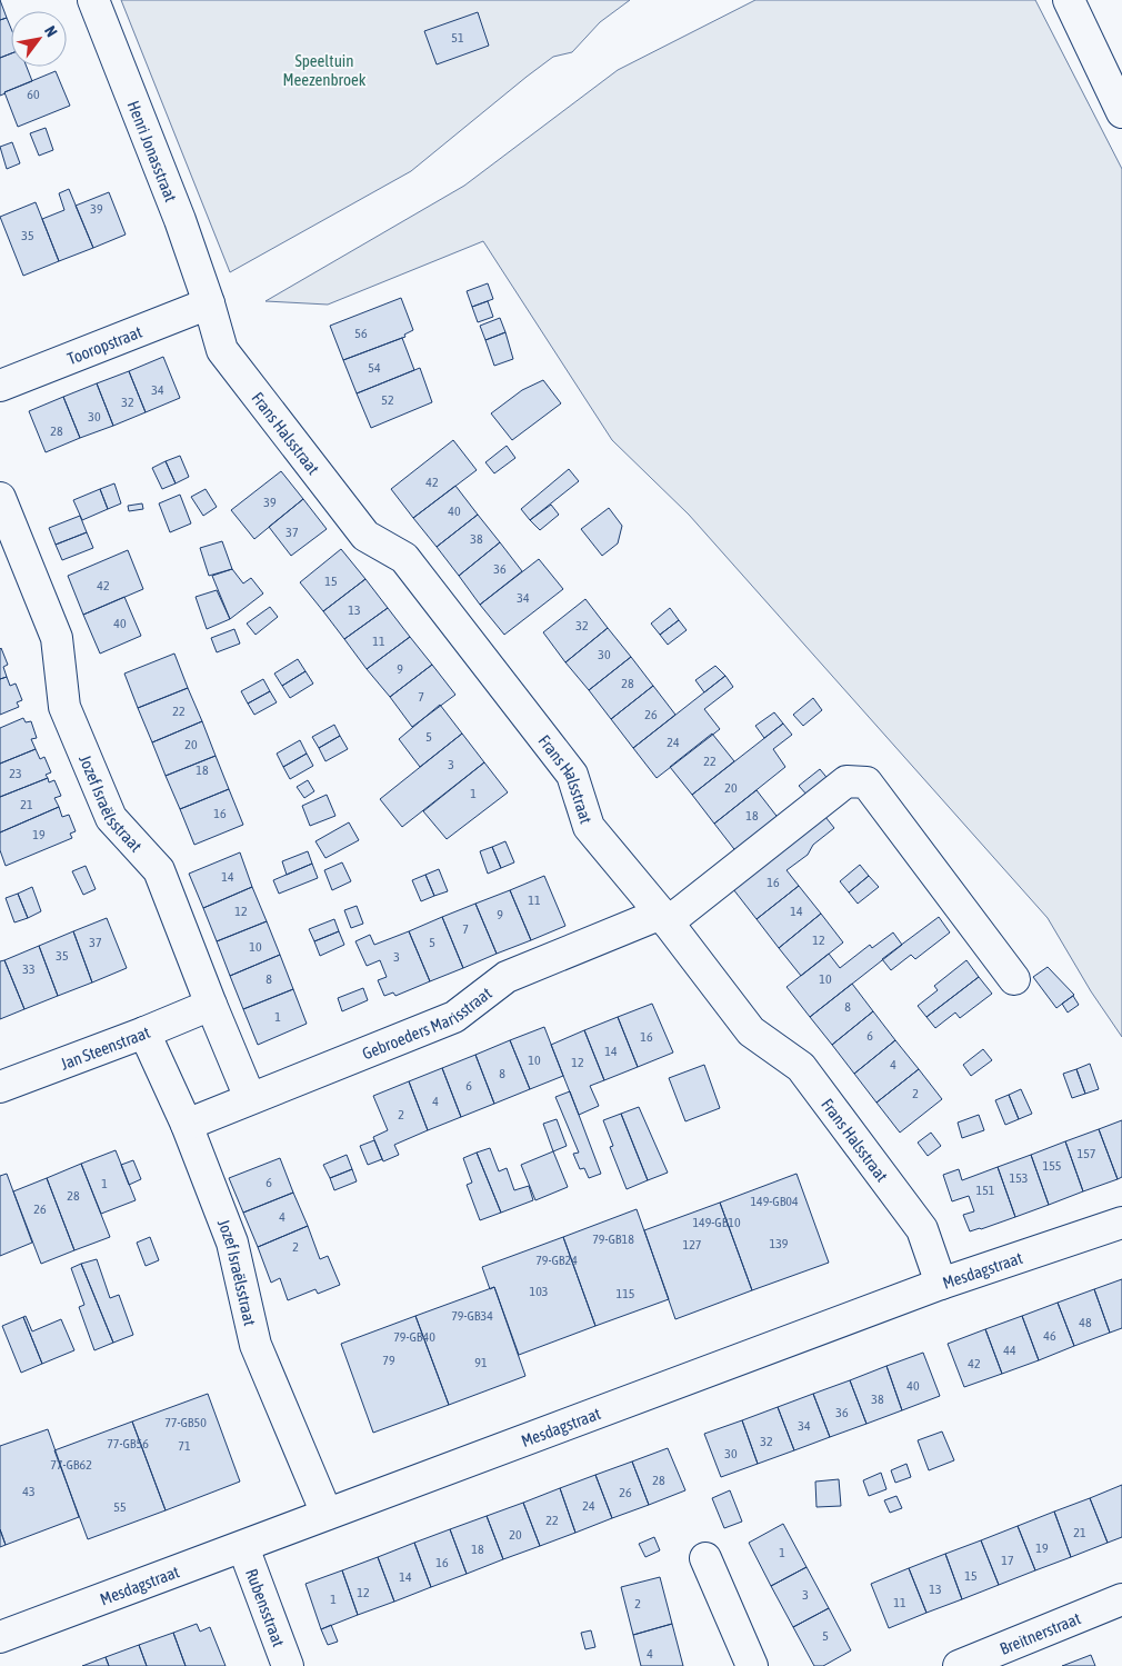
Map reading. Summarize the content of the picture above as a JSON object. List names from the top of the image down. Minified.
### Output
{"streets":{"street":["Henri Jonasstraat","Tooropstraat","Frans Halsstraat","Jozef Israëlsstraat","Gebroeders Marisstraat","Jan Steenstraat","Mesdagstraat","Rubensstraat","Breitnerstraat"]},"crossings":[["Henri Jonasstraat","Tooropstraat"],["Henri Jonasstraat","Frans Halsstraat"],["Tooropstraat","Frans Halsstraat"],["Frans Halsstraat","Gebroeders Marisstraat"],["Frans Halsstraat","Mesdagstraat"],["Jozef Israëlsstraat","Gebroeders Marisstraat"],["Jozef Israëlsstraat","Jan Steenstraat"],["Jozef Israëlsstraat","Mesdagstraat"],["Mesdagstraat","Rubensstraat"]],"parks":["Speeltuin Meezenbroek"],"house_numbers":["51","60","39","35","56","54","34","52","32","30","28","42","39","40","37","38","36","15","42","34","13","40","32","11","30","9","28","7","22","26","5","24","20","22","3","18","23","20","1","21","16","18","19","14","16","11","12","14","9","7","12","37","5","10","35","3","33","8","10","8","1","6","16","14","10","12","4","8","6","2","4","2","157","155","153","6","1","151","28","149-GB04","26","4","149-GB10","79-GB18","139","127","2","79-GB24","103","115","79-GB34","48","46","79-GB40","44","79","91","42","40","38","36","77-GB50","34","32","77-GB56","71","30","77-GB62","28","43","26","24","55","22","21","20","19","18","1","17","16","15","14","13","12","3","1","11","2","5","4"],"north":"top right"}
